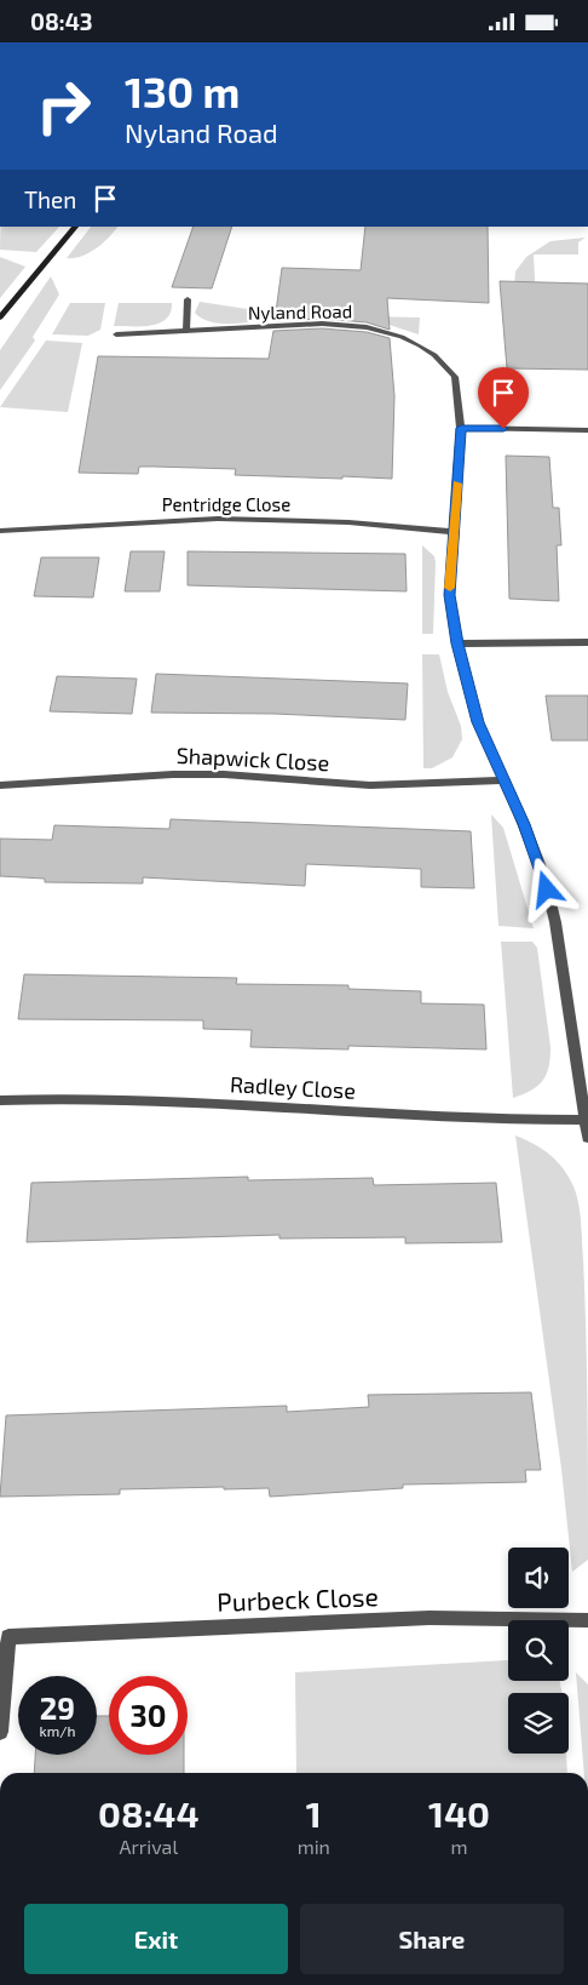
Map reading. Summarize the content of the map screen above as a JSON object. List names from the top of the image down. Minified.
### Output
{"streets":{"street":["Nyland Road","Pentridge Close","Shapwick Close","Radley Close","Purbeck Close"]},"crossings":[["Nyland Road","Pentridge Close"],["Nyland Road","Shapwick Close"],["Nyland Road","Radley Close"]],"page":{"status":"08:43","turn":["130 m","Nyland Road"],"then":"Then","speed":"29 km/h","limit":"30","eta":["08:44","Arrival","1","min","140","m"],"buttons":["Exit","Share"]}}
